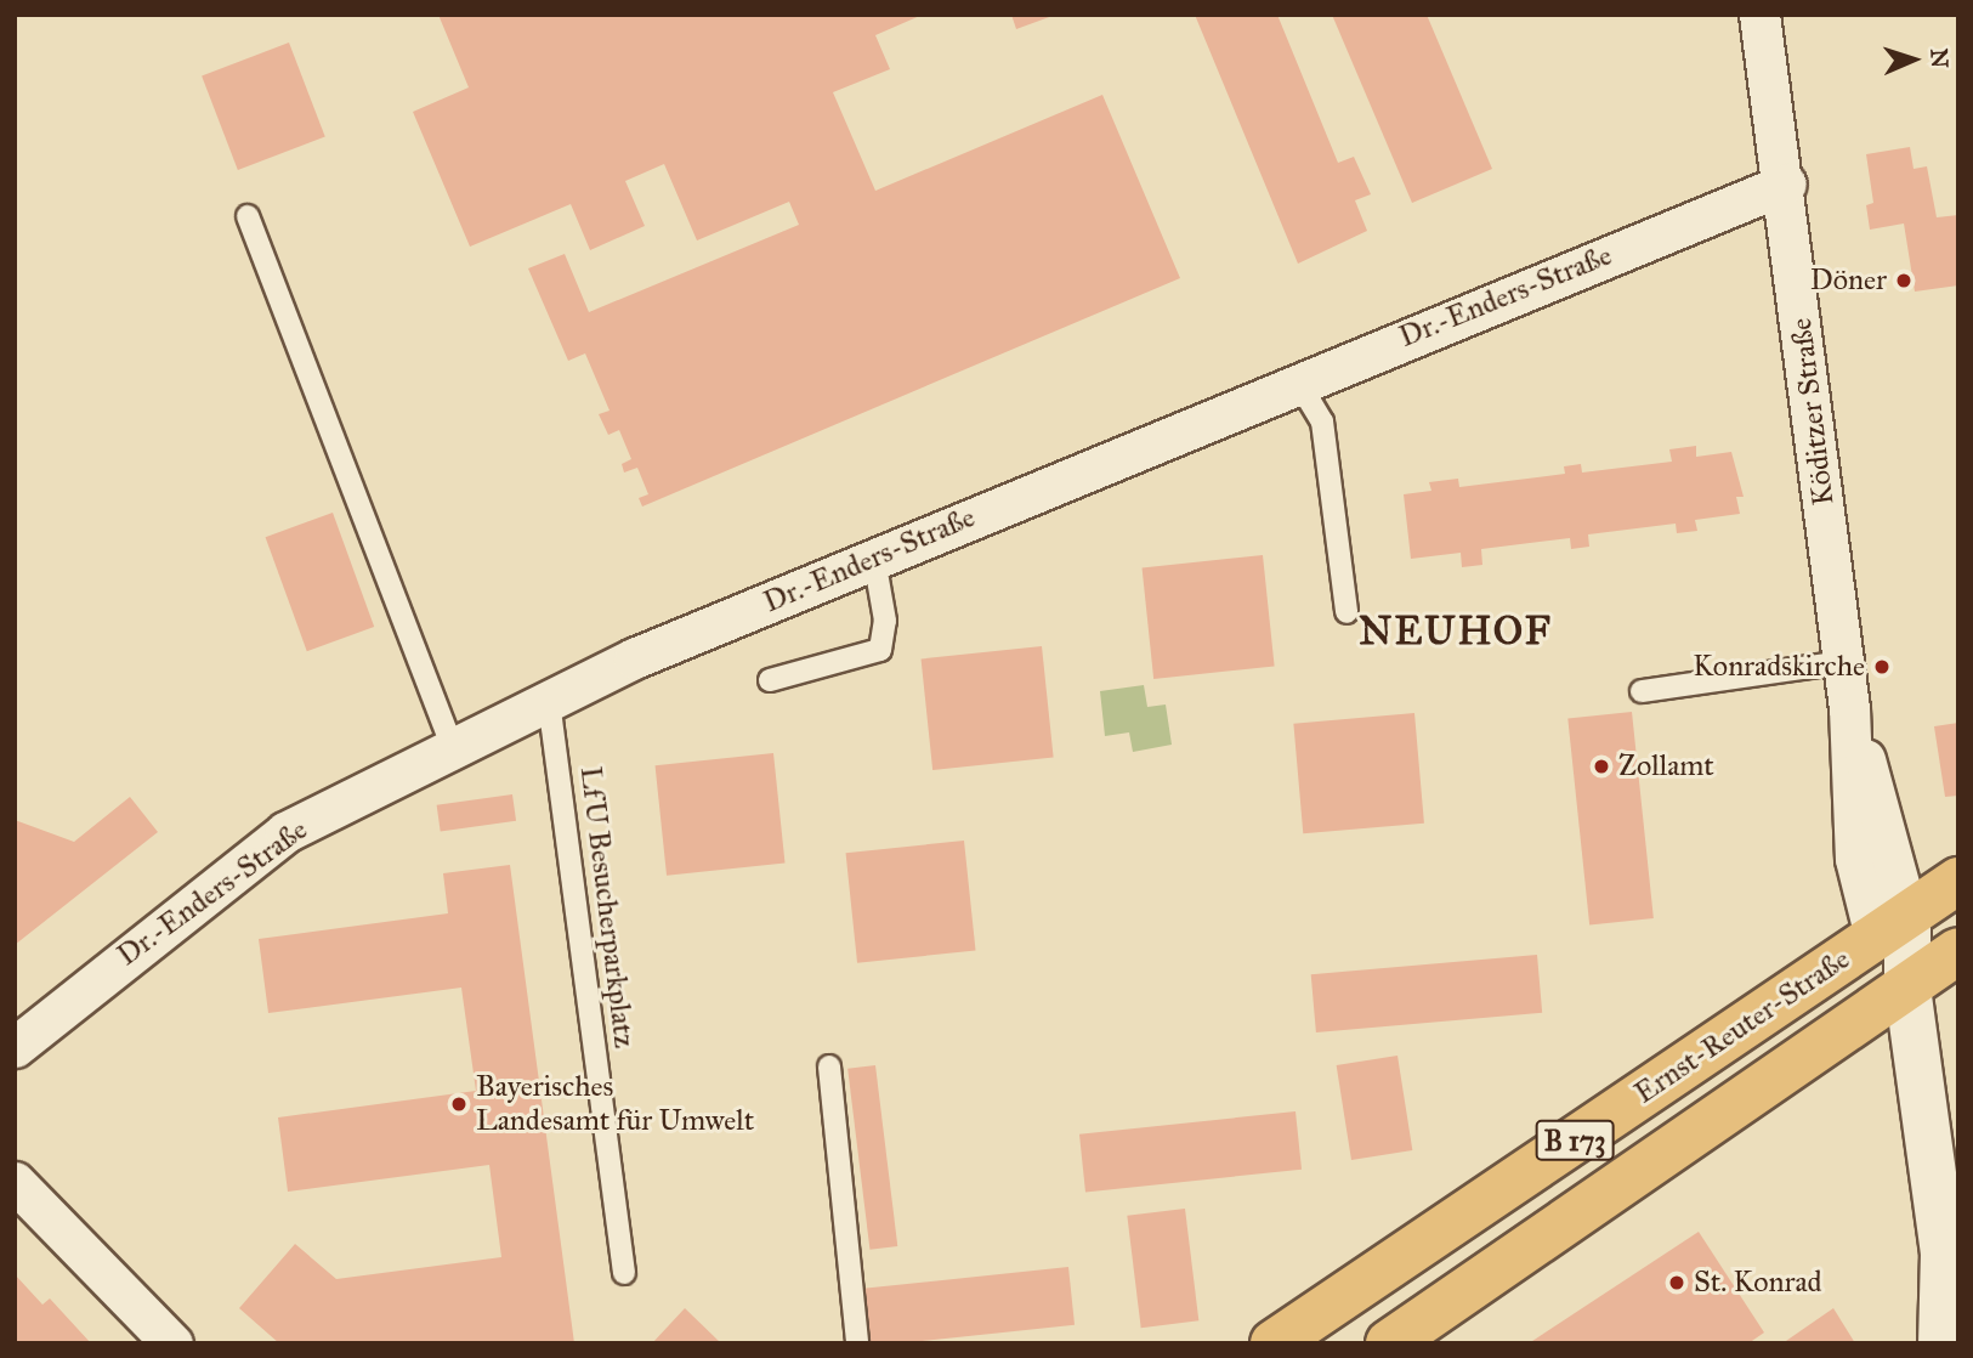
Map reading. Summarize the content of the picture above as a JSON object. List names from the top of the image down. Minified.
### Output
{"streets":{"main road":["Ernst-Reuter-Straße","B 173"],"street":["Dr.-Enders-Straße","Köditzer Straße"],"lane":["LfU Besucherparkplatz"]},"crossings":[["Dr.-Enders-Straße","Köditzer Straße"],["Dr.-Enders-Straße","LfU Besucherparkplatz"],["Köditzer Straße","Ernst-Reuter-Straße"]],"districts":["NEUHOF"],"places":["Döner","Konradskirche","Zollamt","Bayerisches Landesamt für Umwelt","St. Konrad"],"north":"right"}
